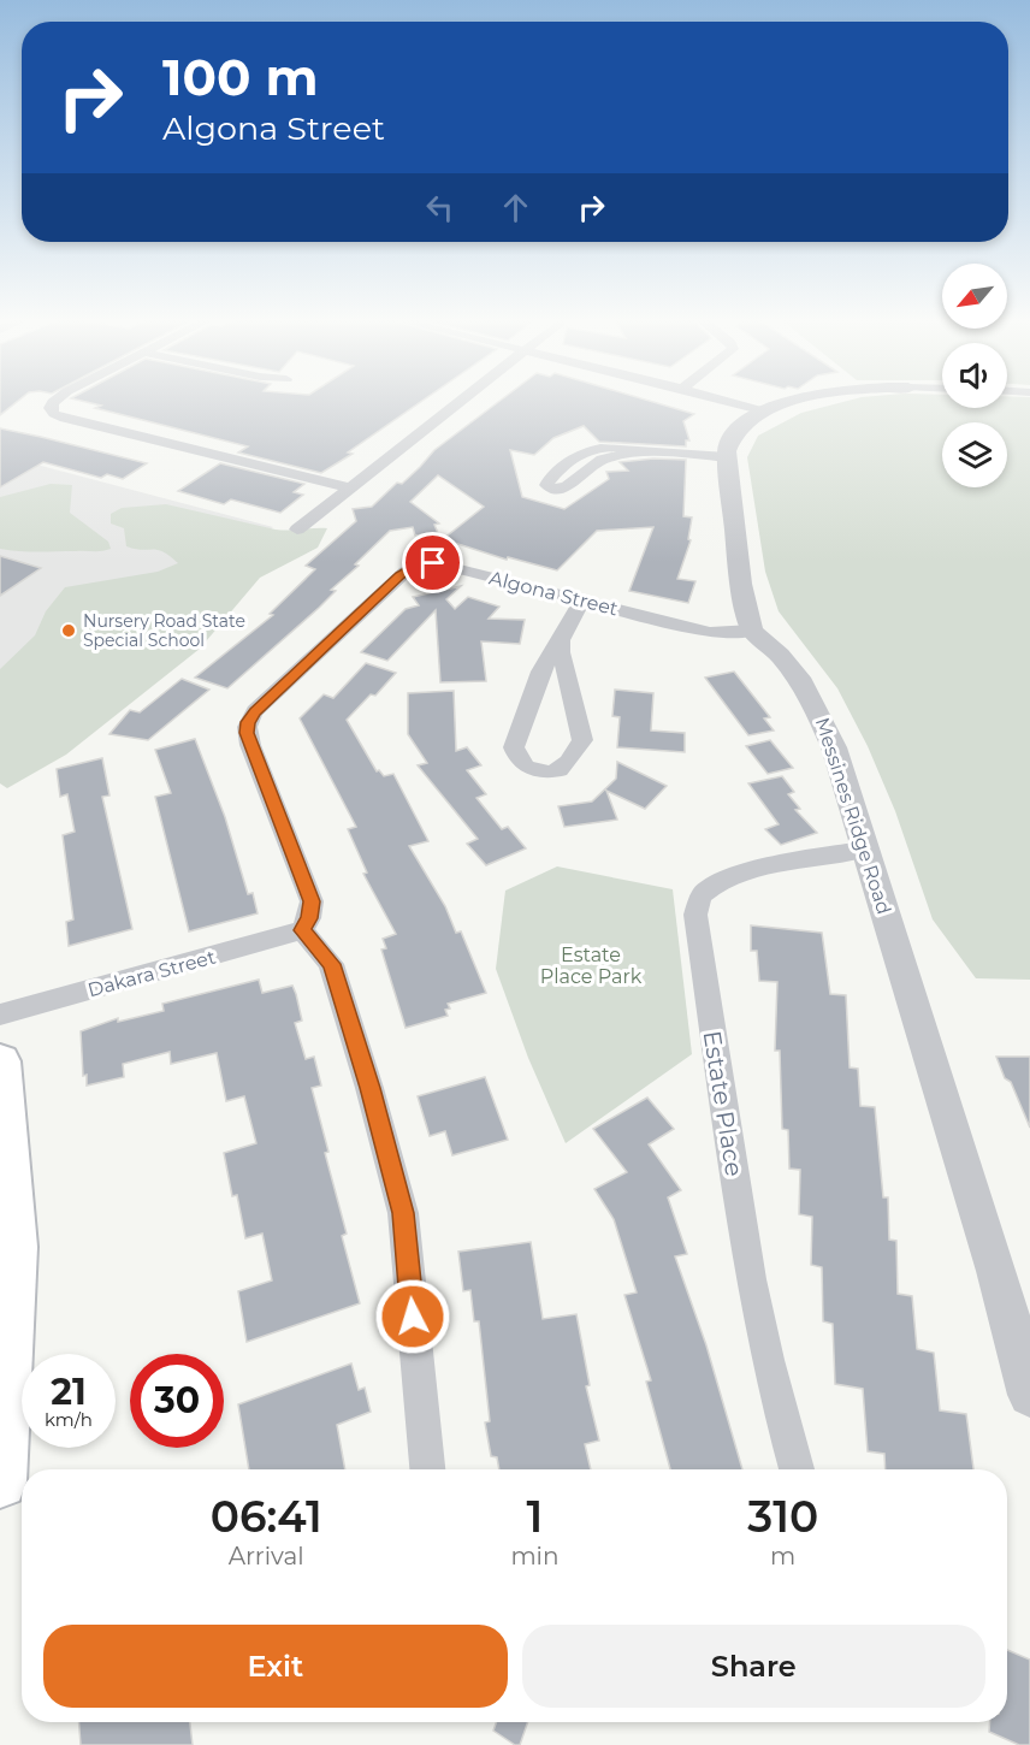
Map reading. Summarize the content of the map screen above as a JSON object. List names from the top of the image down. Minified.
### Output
{"streets":{"street":["Algona Street","Messines Ridge Road","Dakara Street","Estate Place"]},"crossings":[["Algona Street","Messines Ridge Road"],["Algona Street","Dakara Street"],["Messines Ridge Road","Estate Place"]],"parks":["Estate Place Park"],"places":["Nursery Road State Special School"],"north":"bottom left","page":{"turn":["100 m","Algona Street"],"speed":"21 km/h","limit":"30","eta":["06:41","Arrival","1","min","310","m"],"buttons":["Exit","Share"]}}
